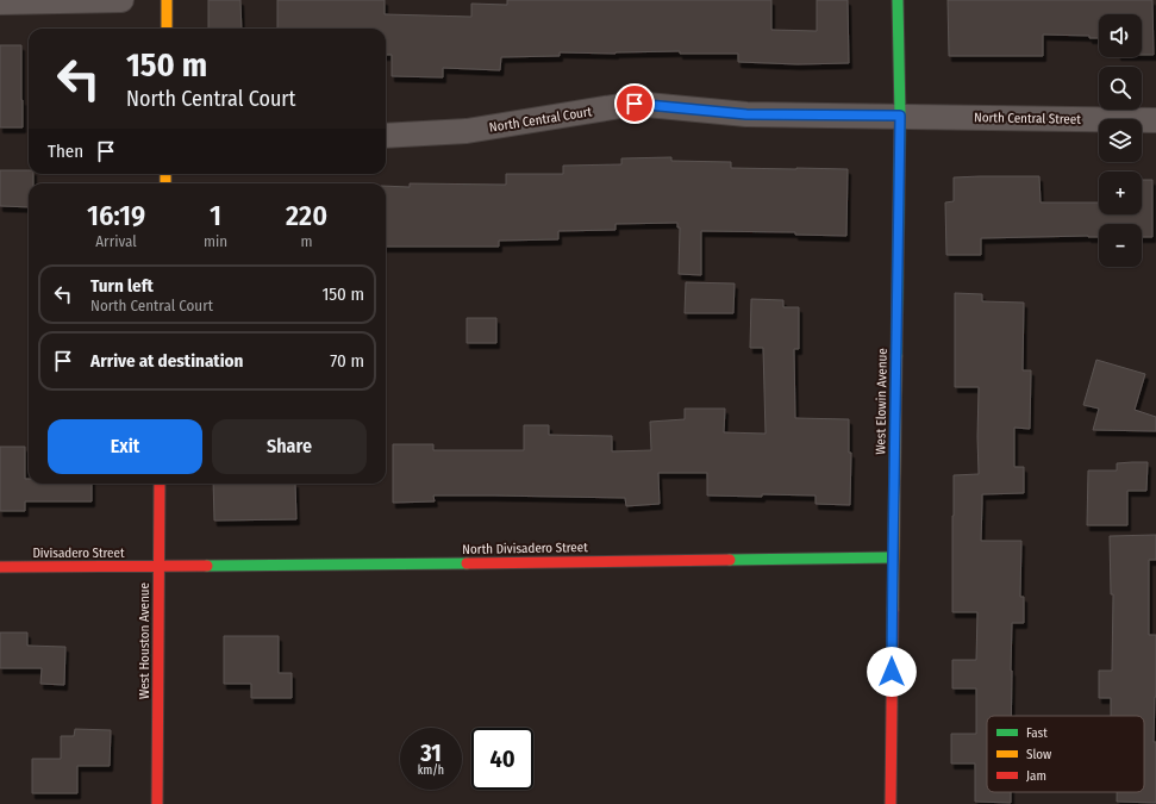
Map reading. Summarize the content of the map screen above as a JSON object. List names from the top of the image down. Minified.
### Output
{"streets":{"street":["North Central Street","North Central Court","West Elowin Avenue","North Divisadero Street","Divisadero Street","West Houston Avenue"]},"crossings":[["North Central Street","North Central Court"],["North Central Street","West Elowin Avenue"],["North Central Court","West Elowin Avenue"],["West Elowin Avenue","North Divisadero Street"],["North Divisadero Street","Divisadero Street"],["North Divisadero Street","West Houston Avenue"],["Divisadero Street","West Houston Avenue"]],"legend":["Fast","Slow","Jam"],"page":{"map_buttons":["+","−"],"turn":["150 m","North Central Court"],"then":"Then","eta":["16:19","Arrival","1","min","220","m"],"list":[{"name":"Turn left","note":"North Central Court","value":"150 m"},{"name":"Arrive at destination","value":"70 m"}],"buttons":["Exit","Share"],"speed":"31 km/h","limit":"40"}}
